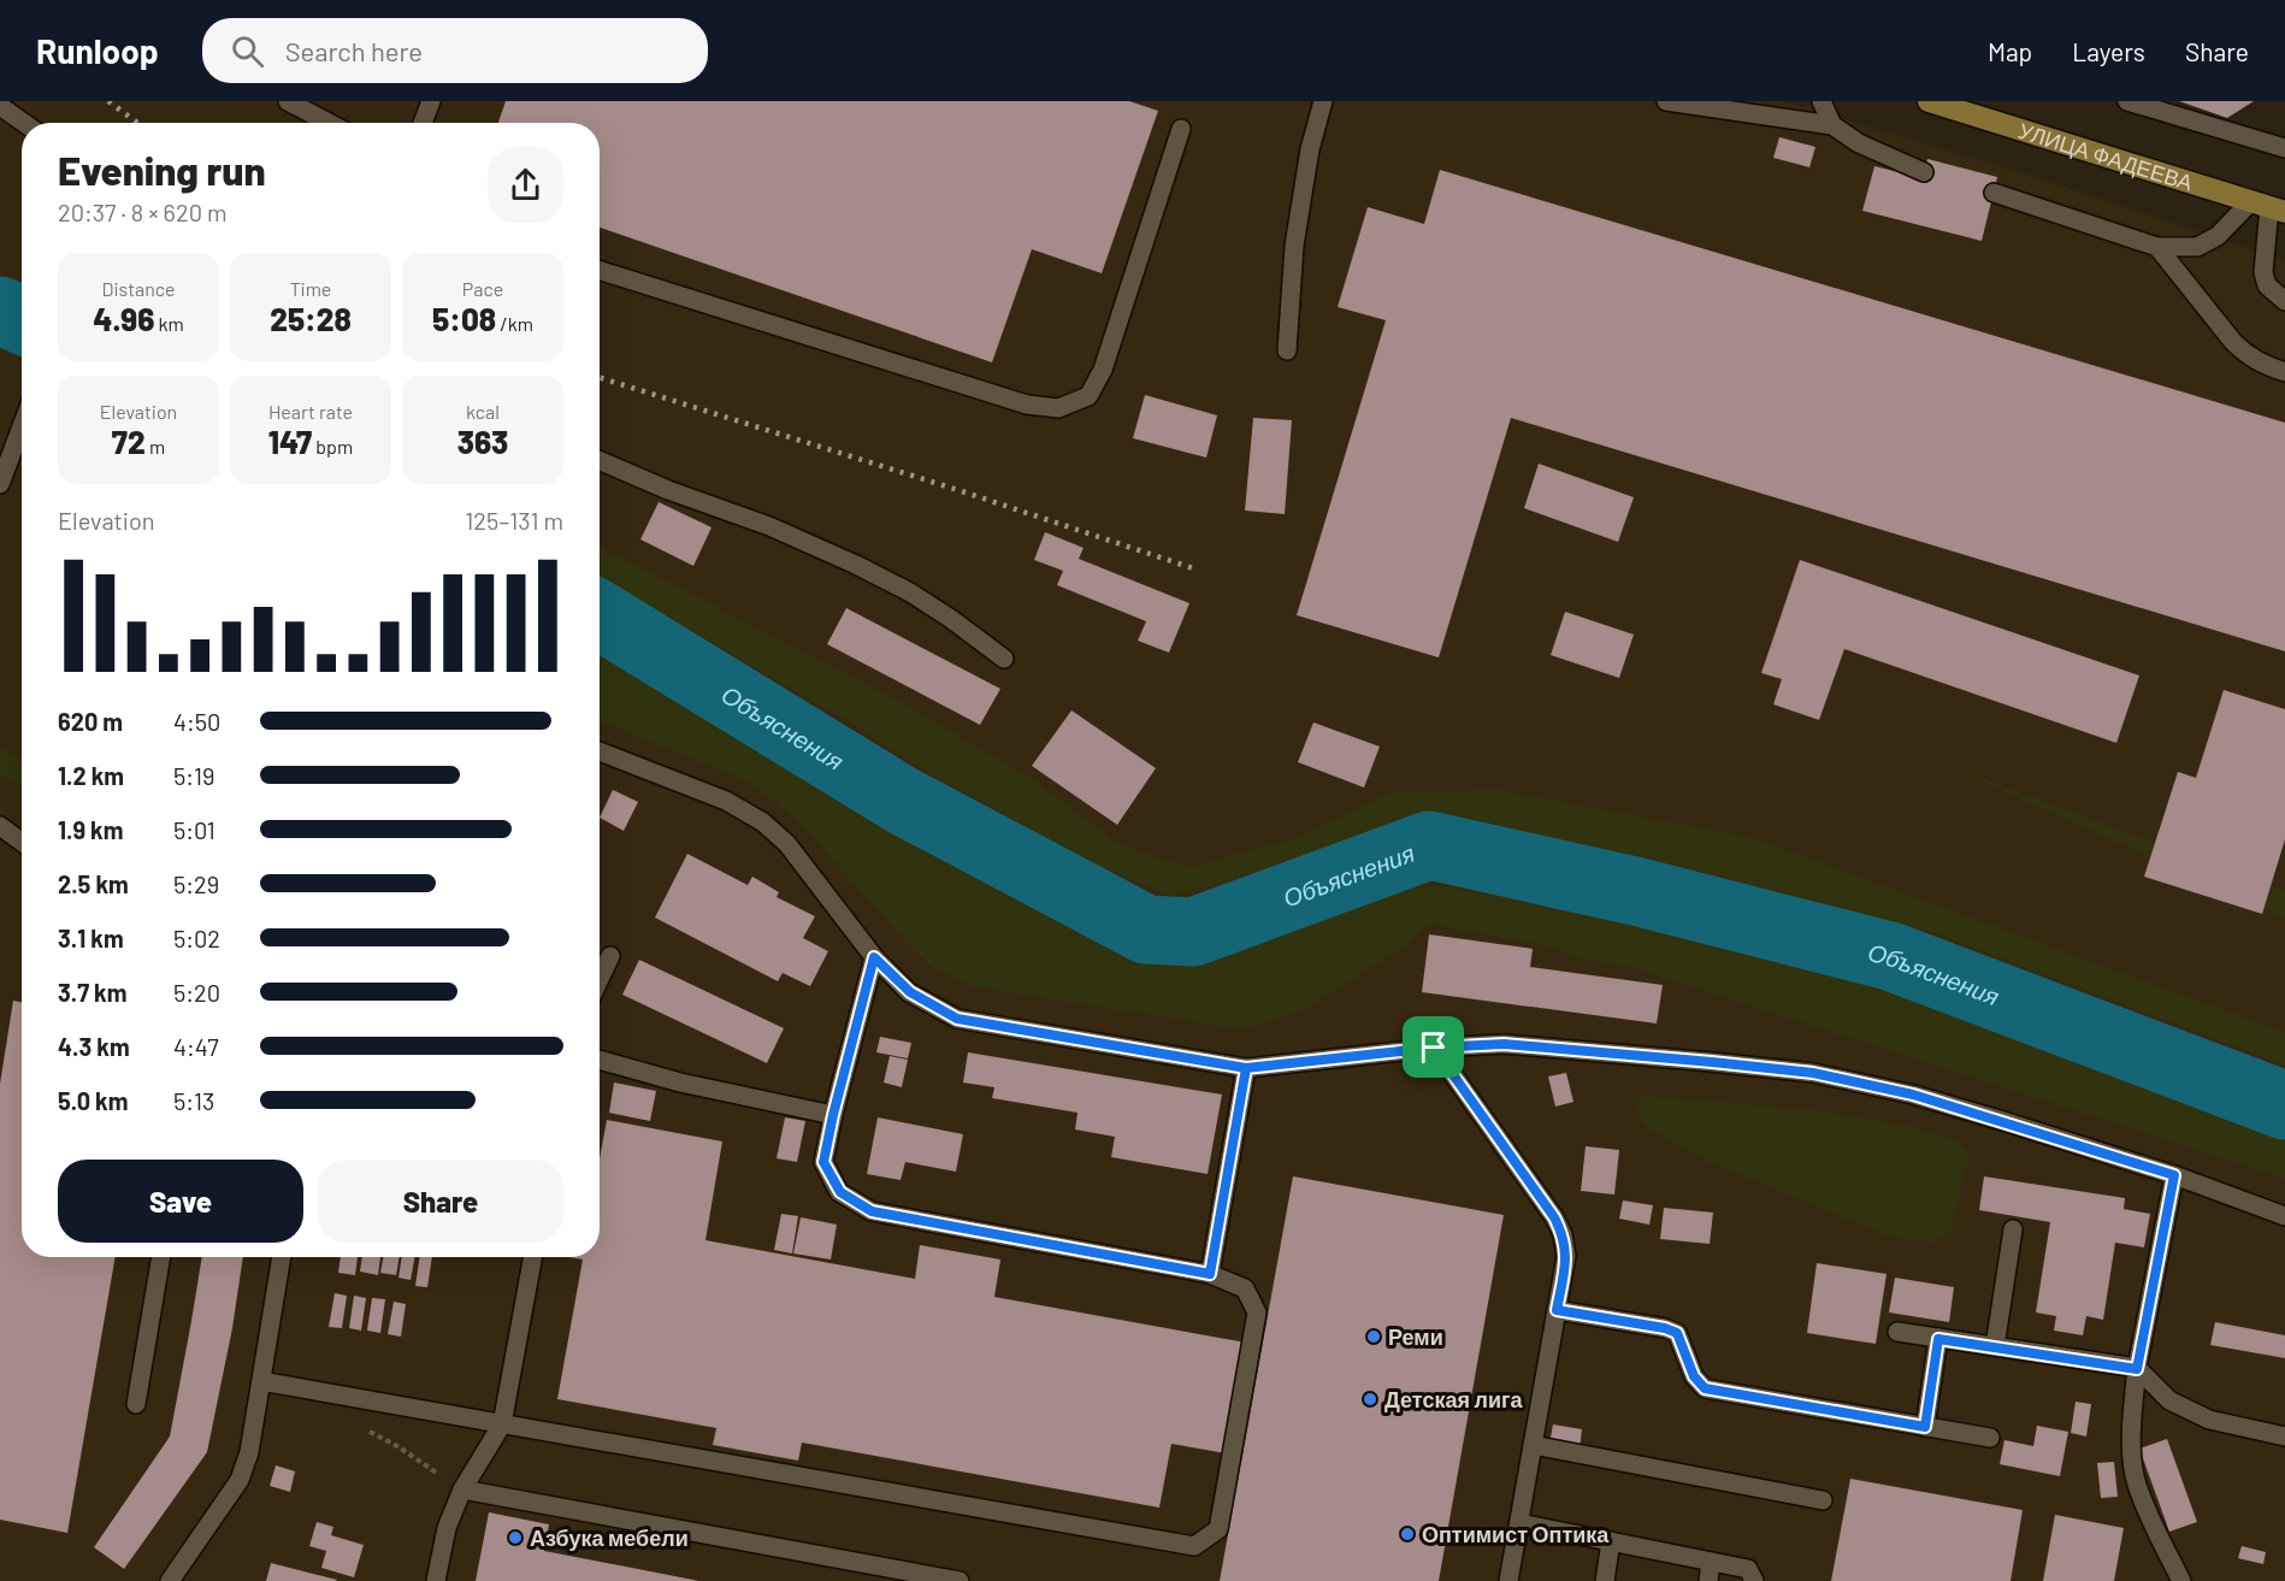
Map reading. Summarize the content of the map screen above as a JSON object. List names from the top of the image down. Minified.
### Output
{"streets":{"main road":["УЛИЦА ФАДЕЕВА"]},"water":["Объяснения"],"places":["Реми","Детская лига","Оптимист Оптика","Азбука мебели"],"page":{"header":"Runloop","search":"Search here","nav":["Map","Layers","Share"],"heading":["Evening run","20:37 · 8 × 620 m"],"stats":[["Distance","4.96 km"],["Time","25:28"],["Pace","5:08 /km"],["Elevation","72 m"],["Heart rate","147 bpm"],["kcal","363"]],"chart":["Elevation","125–131 m"],"list":[{"name":"620 m","note":"4:50"},{"name":"1.2 km","note":"5:19"},{"name":"1.9 km","note":"5:01"},{"name":"2.5 km","note":"5:29"},{"name":"3.1 km","note":"5:02"},{"name":"3.7 km","note":"5:20"},{"name":"4.3 km","note":"4:47"},{"name":"5.0 km","note":"5:13"}],"buttons":["Save","Share"]}}
